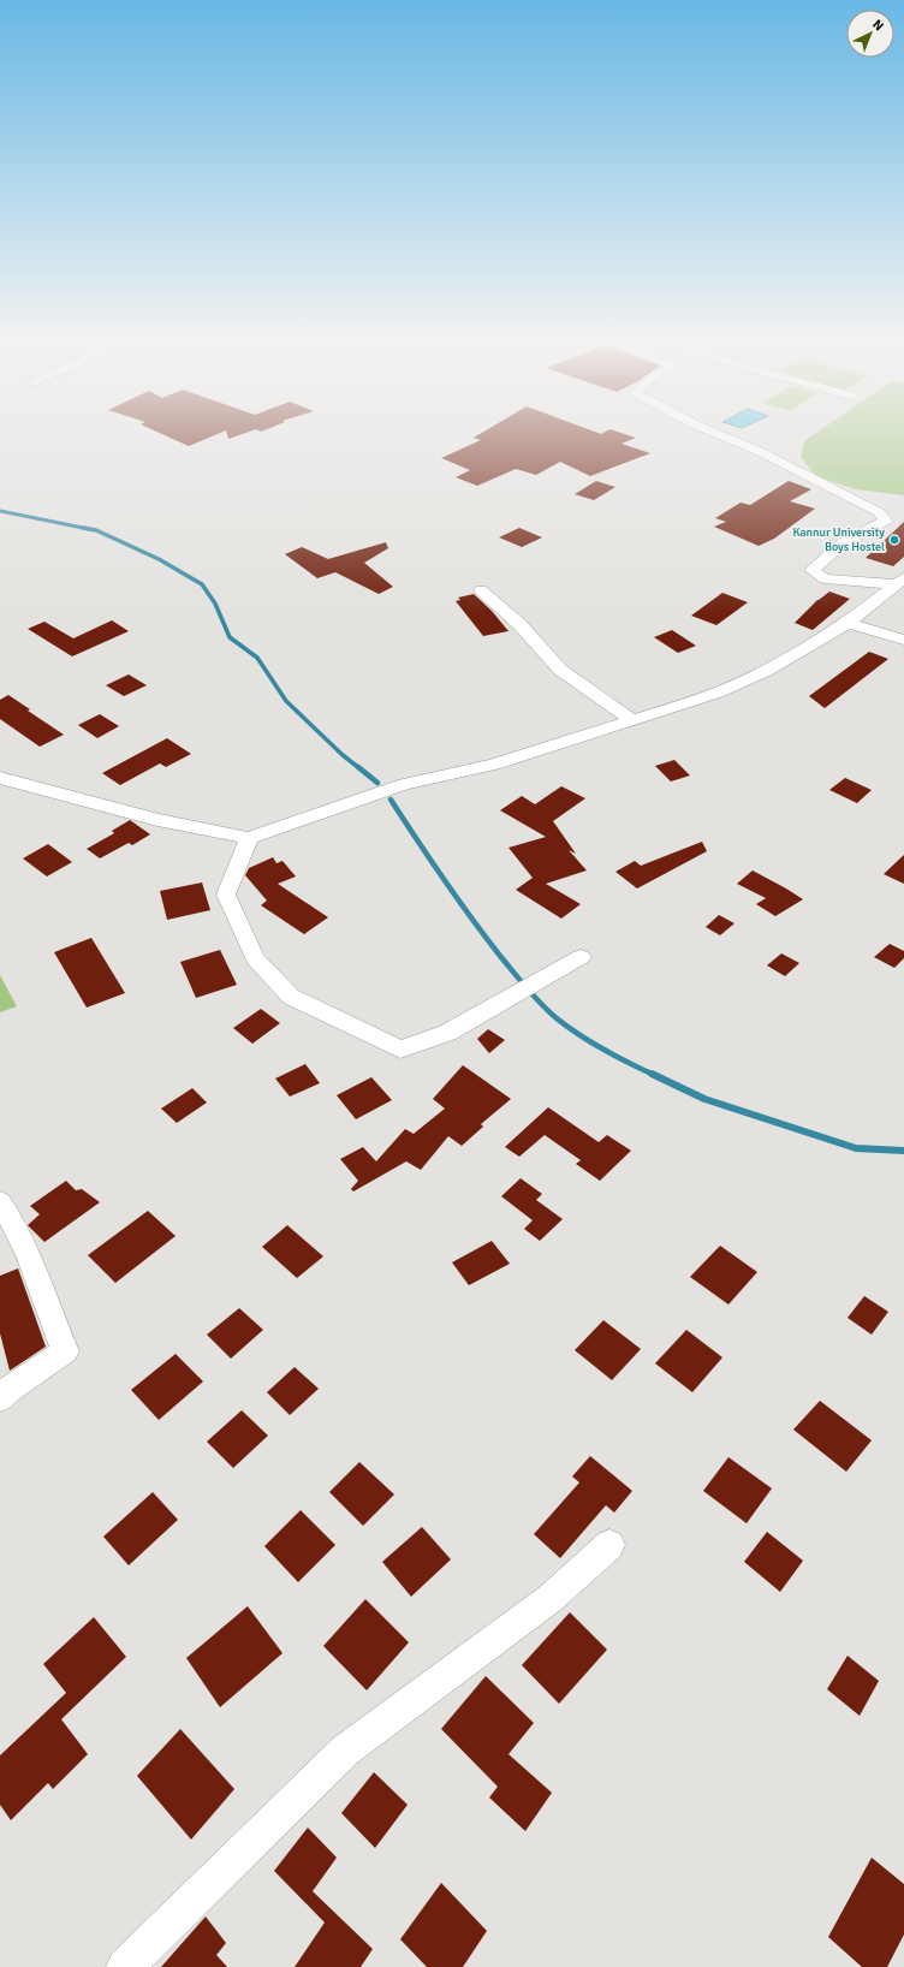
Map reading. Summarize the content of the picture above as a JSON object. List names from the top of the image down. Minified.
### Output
{"places":["Kannur University Boys Hostel"],"north":"top right"}
